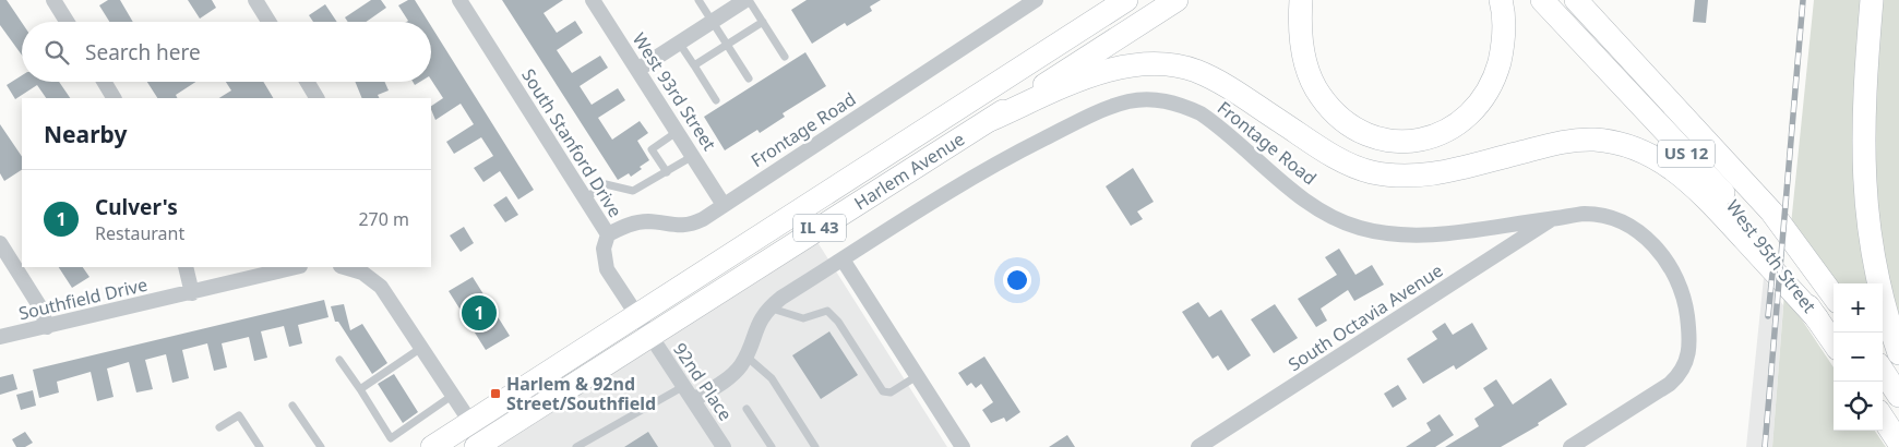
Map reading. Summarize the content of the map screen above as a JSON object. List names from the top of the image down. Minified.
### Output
{"streets":{"main road":["US 12","Harlem Avenue","IL 43","West 95th Street"],"street":["West 93rd Street","Frontage Road","South Stanford Drive","Southfield Drive","South Octavia Avenue","92nd Place"]},"crossings":[["West 93rd Street","Frontage Road"],["Frontage Road","South Stanford Drive"],["Frontage Road","South Octavia Avenue"],["Frontage Road","92nd Place"],["South Stanford Drive","Harlem Avenue"],["South Stanford Drive","92nd Place"],["Harlem Avenue","92nd Place"]],"places":{"transit":["Harlem & 92nd Street/Southfield"]},"page":{"search":"Search here","heading":"Nearby","list":[{"mark":"1","name":"Culver's","note":"Restaurant","value":"270 m"}],"map_buttons":["+","−"],"pins":"1"}}
